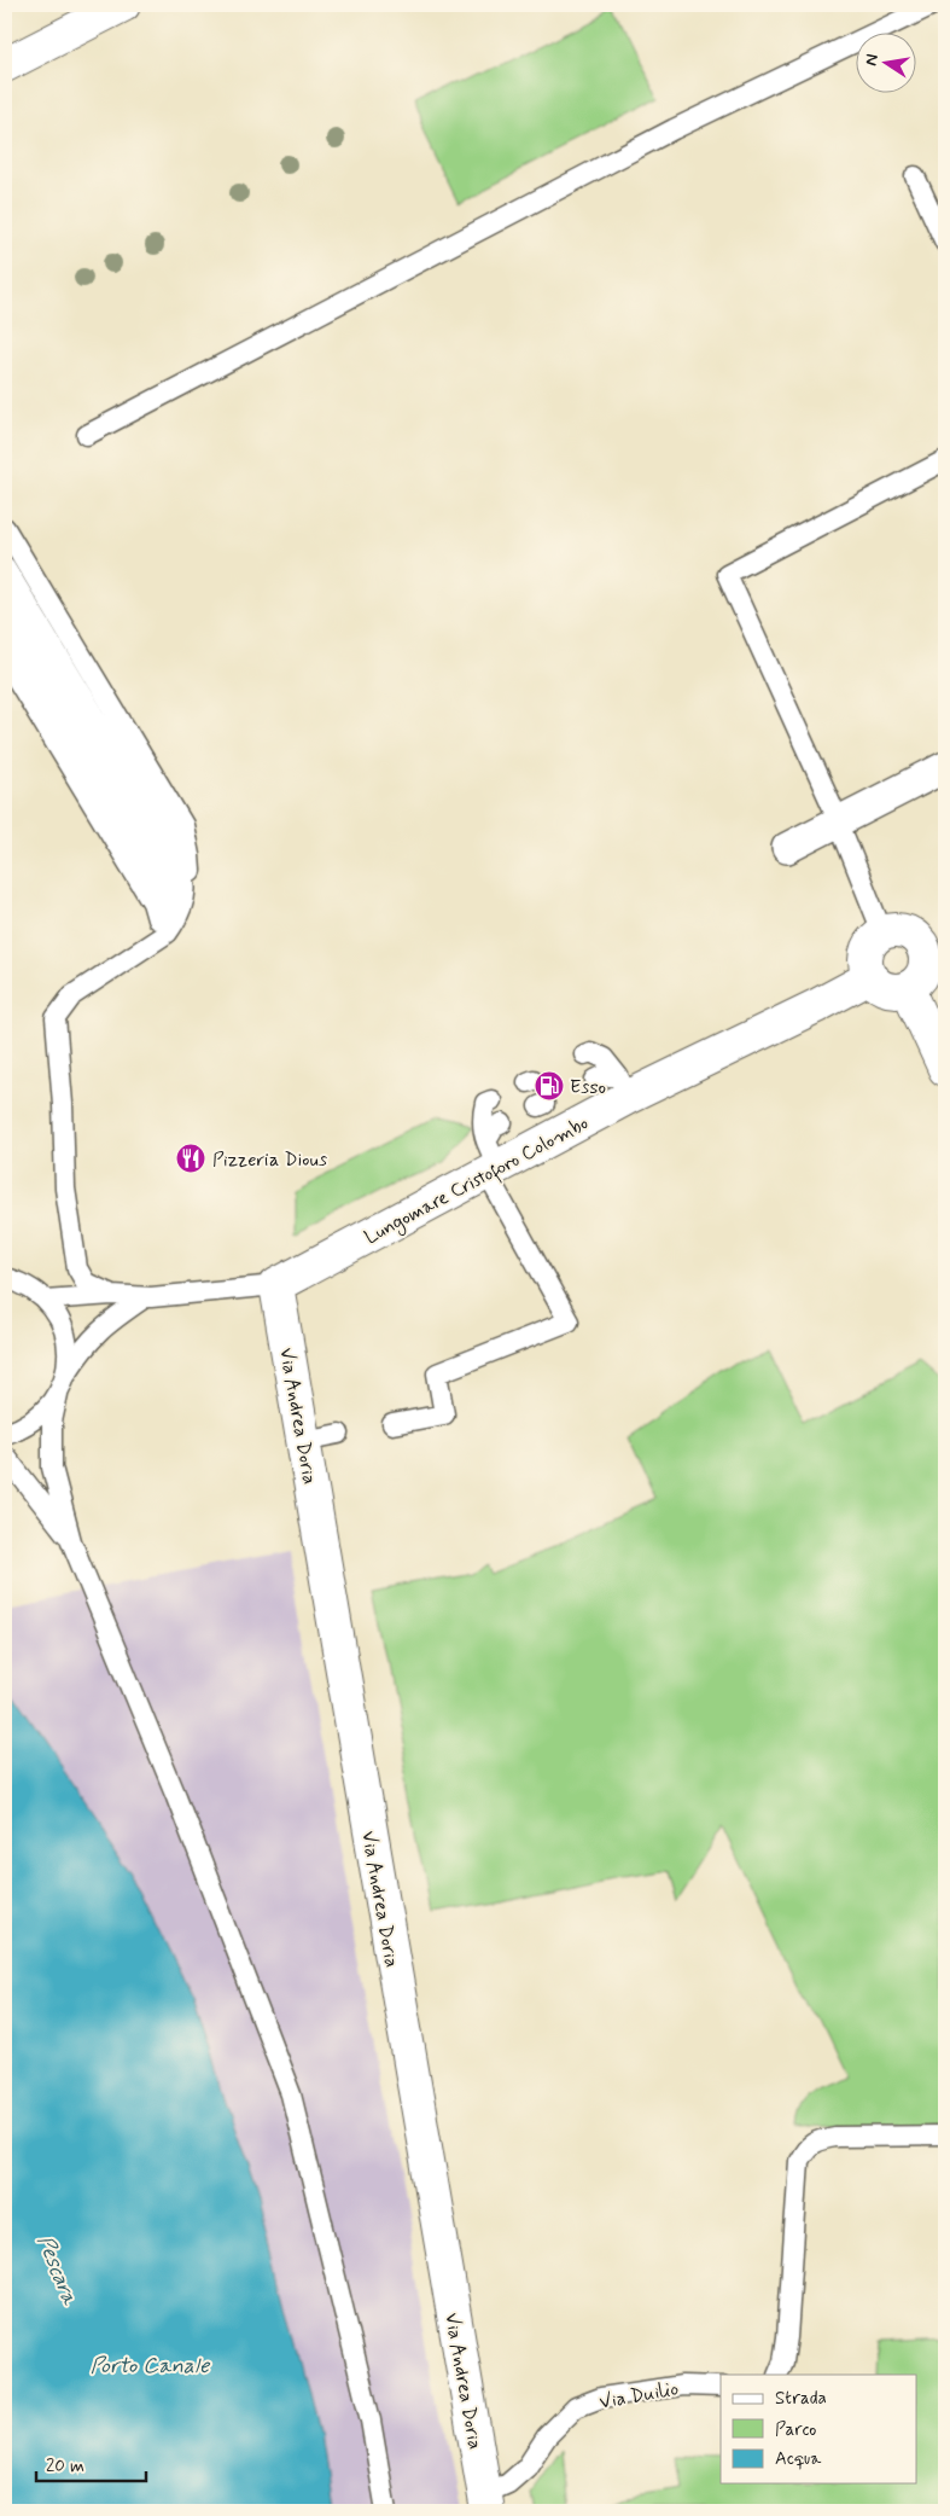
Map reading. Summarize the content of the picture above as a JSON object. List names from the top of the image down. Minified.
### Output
{"streets":{"street":["Lungomare Cristoforo Colombo","Via Andrea Doria"],"lane":["Via Duilio"]},"crossings":[["Lungomare Cristoforo Colombo","Via Andrea Doria"],["Via Andrea Doria","Via Duilio"]],"water":["Pescara","Porto Canale"],"places":{"fuel station":["Esso"],"restaurant":["Pizzeria Dious"]},"legend":["Strada","Parco","Acqua"],"scale_bar":"20 m","north":"left"}
